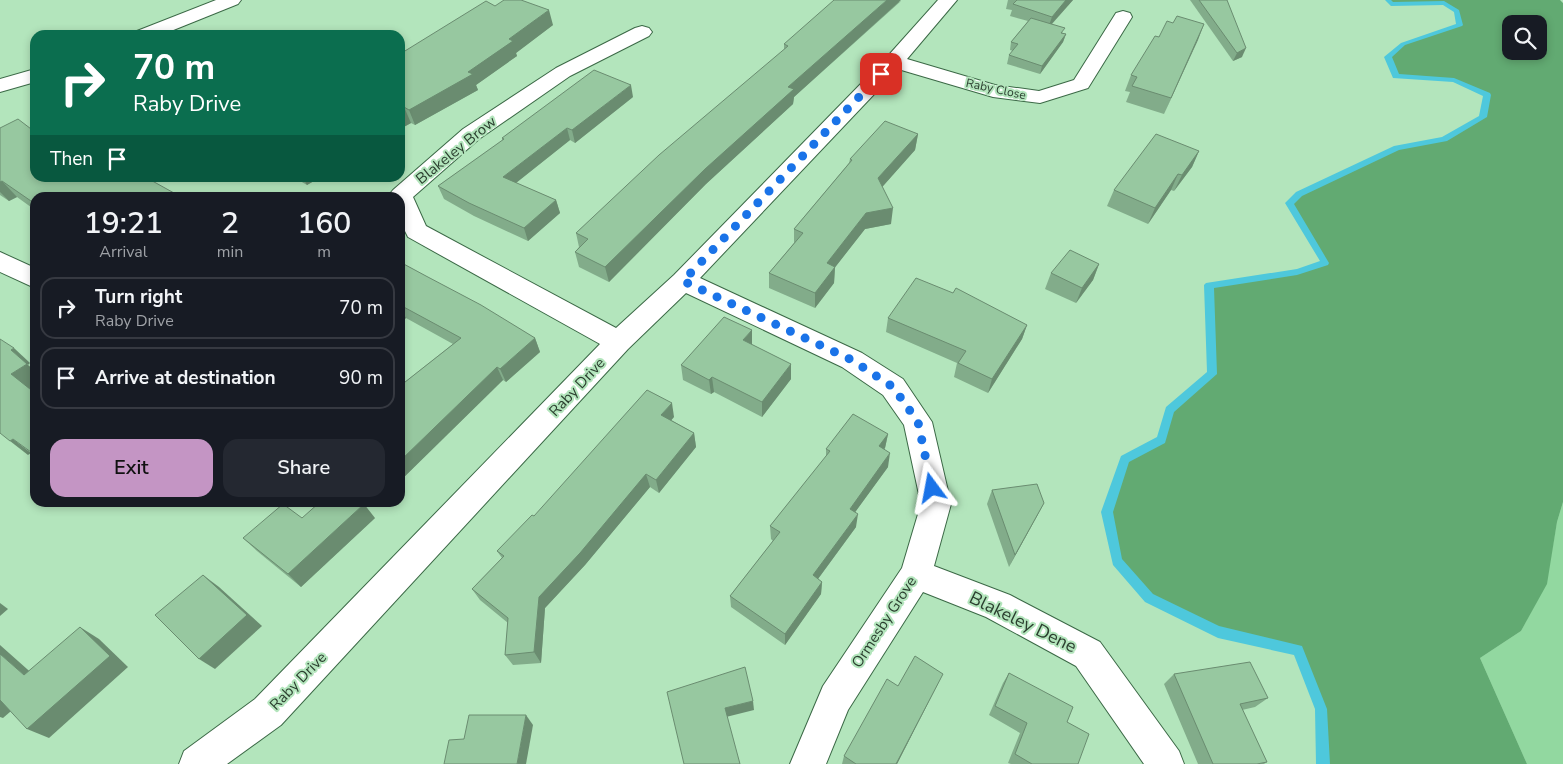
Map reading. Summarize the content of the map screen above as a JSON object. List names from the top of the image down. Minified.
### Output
{"streets":{"street":["Raby Close","Blakeley Brow","Raby Drive","Ormesby Grove","Blakeley Dene"]},"crossings":[["Raby Close","Raby Drive"],["Blakeley Brow","Raby Drive"],["Raby Drive","Ormesby Grove"],["Ormesby Grove","Blakeley Dene"]],"page":{"turn":["70 m","Raby Drive"],"then":"Then","eta":["19:21","Arrival","2","min","160","m"],"list":[{"name":"Turn right","note":"Raby Drive","value":"70 m"},{"name":"Arrive at destination","value":"90 m"}],"buttons":["Exit","Share"]}}
